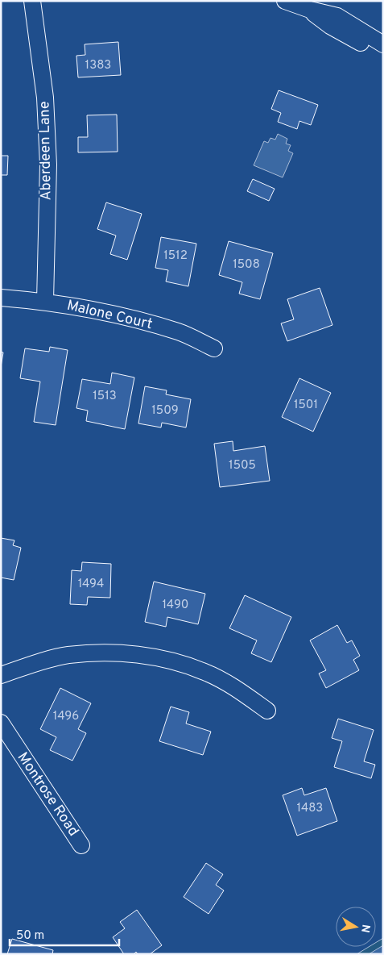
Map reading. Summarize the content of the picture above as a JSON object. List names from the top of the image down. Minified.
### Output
{"streets":{"street":["Aberdeen Lane","Malone Court","Montrose Road"]},"crossings":[["Aberdeen Lane","Malone Court"]],"house_numbers":["1383","1512","1508","1513","1501","1509","1505","1494","1490","1496","1483"],"scale_bar":"50 m","north":"right"}
